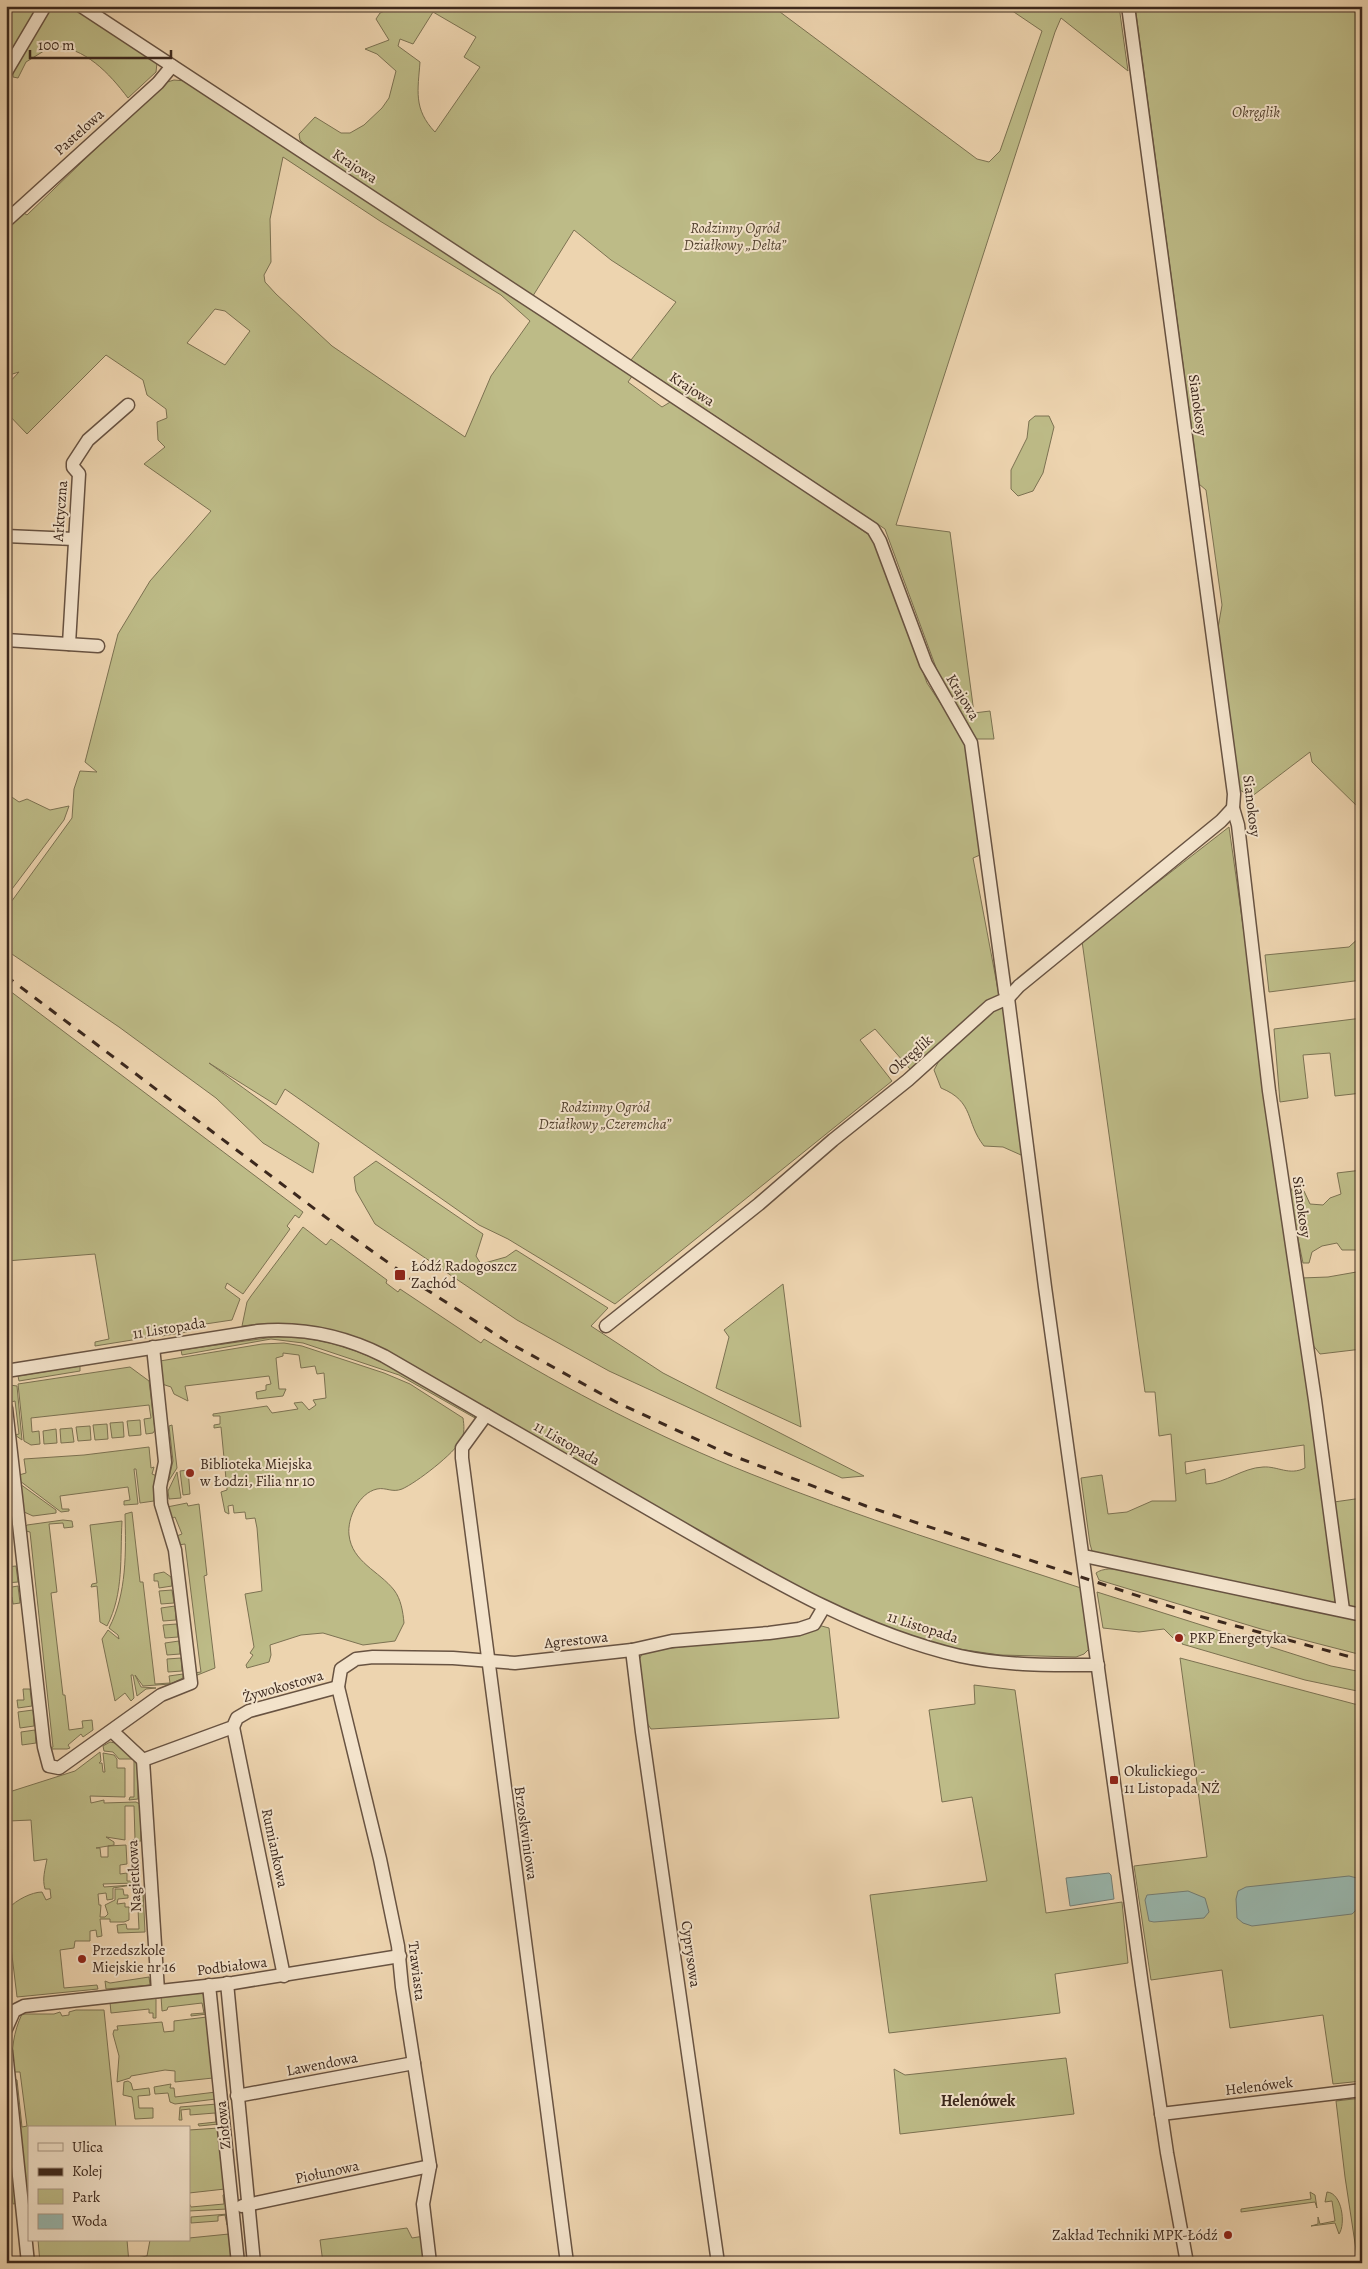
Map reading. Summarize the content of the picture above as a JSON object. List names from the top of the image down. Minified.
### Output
{"streets":{"street":["Pastelowa","Krajowa","Sianokosy","Arktyczna","Okręglik","11 Listopada","Agrestowa","Żywokostowa","Brzoskwiniowa","Rumiankowa","Nagietkowa","Cyprysowa","Podbiałowa","Trawiasta","Lawendowa","Helenówek","Ziołowa","Piołunowa"]},"crossings":[["Pastelowa","Krajowa"],["Krajowa","Okręglik"],["Krajowa","11 Listopada"],["Krajowa","Helenówek"],["Sianokosy","Okręglik"],["11 Listopada","Agrestowa"],["11 Listopada","Brzoskwiniowa"],["Agrestowa","Żywokostowa"],["Agrestowa","Brzoskwiniowa"],["Agrestowa","Cyprysowa"],["Agrestowa","Trawiasta"],["Żywokostowa","Rumiankowa"],["Żywokostowa","Nagietkowa"],["Żywokostowa","Trawiasta"],["Rumiankowa","Podbiałowa"],["Nagietkowa","Podbiałowa"],["Podbiałowa","Trawiasta"],["Podbiałowa","Ziołowa"],["Trawiasta","Lawendowa"],["Trawiasta","Piołunowa"],["Lawendowa","Ziołowa"],["Ziołowa","Piołunowa"]],"districts":["Helenówek"],"parks":["Okręglik","Rodzinny Ogród Działkowy „Delta”","Rodzinny Ogród Działkowy „Czeremcha”"],"places":{"transit":["Łódź Radogoszcz Zachód","Okulickiego - 11 Listopada NŻ"],"other":["Biblioteka Miejska w Łodzi, Filia nr 10","PKP Energetyka","Przedszkole Miejskie nr 16","Zakład Techniki MPK-Łódź"]},"legend":["Ulica","Kolej","Park","Woda"],"scale_bar":"100 m"}
